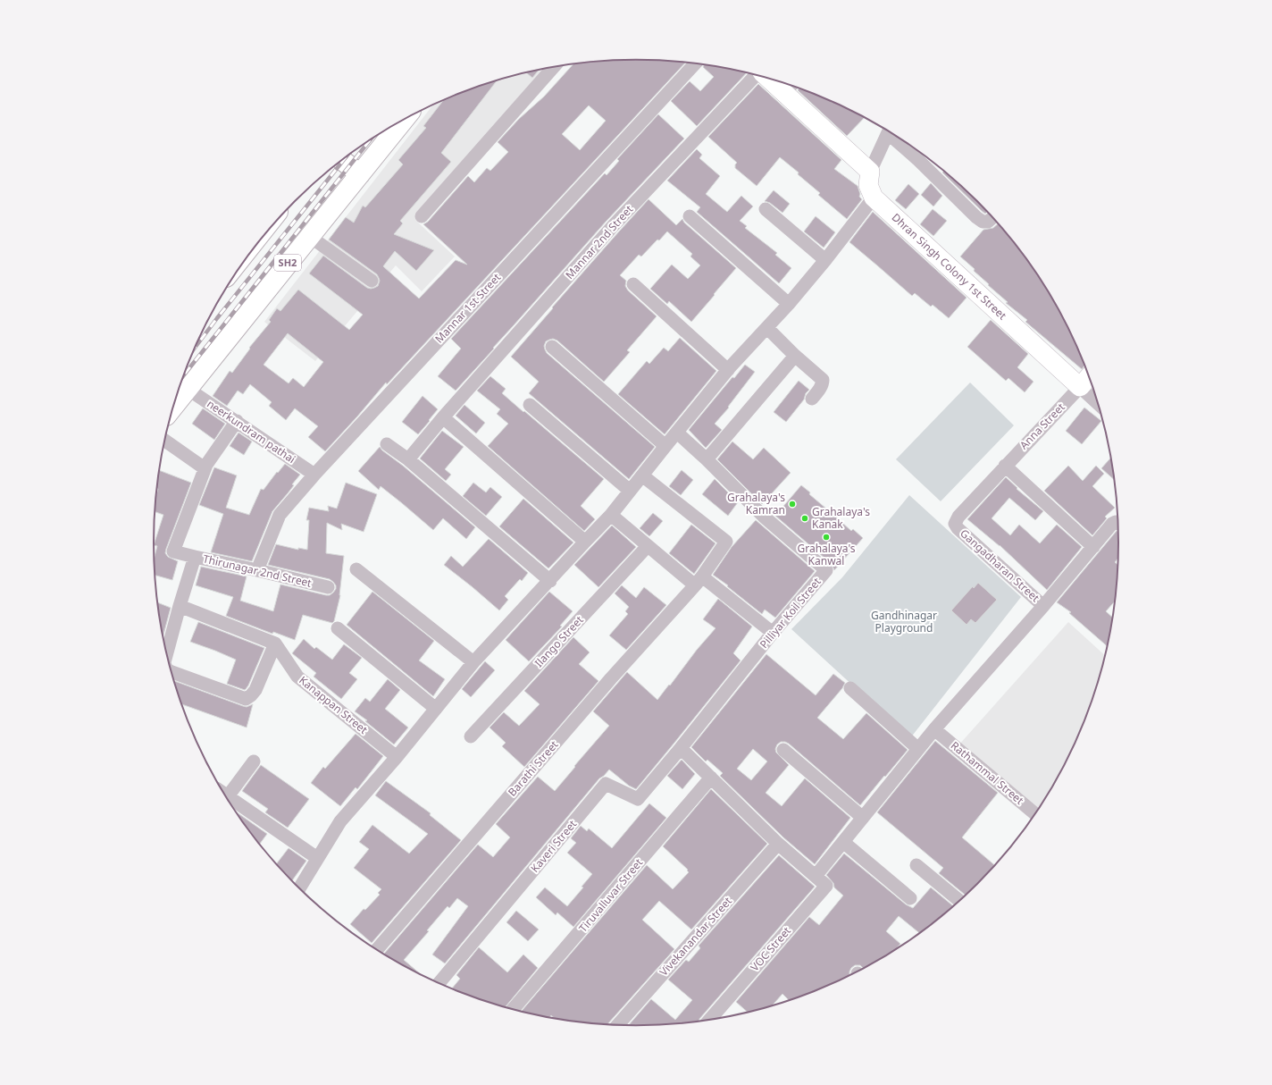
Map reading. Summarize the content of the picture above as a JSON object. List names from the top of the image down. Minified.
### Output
{"streets":{"main road":["SH2"],"street":["Mannar 2nd Street","Dhran Singh Colony 1st Street","Mannar 1st Street","Anna Street","neerkundram pathai","Gangadharan Street","Thirunagar 2nd Street","Pilliyar Koil Street","Ilango Street","Kanappan Street","Barathi Street","Rathammal Street","Kaveri Street","Tiruvalluvar Street","Vivekanandar Street","VOC Street"]},"crossings":[["SH2","neerkundram pathai"],["Dhran Singh Colony 1st Street","Anna Street"],["Mannar 1st Street","neerkundram pathai"],["Mannar 1st Street","Thirunagar 2nd Street"],["Anna Street","Gangadharan Street"],["Gangadharan Street","Rathammal Street"],["Gangadharan Street","VOC Street"],["Pilliyar Koil Street","Kaveri Street"]],"parks":["Gandhinagar Playground"],"places":["Grahalaya's Kamran","Grahalaya's Kanak","Grahalaya's Kanwal"]}
